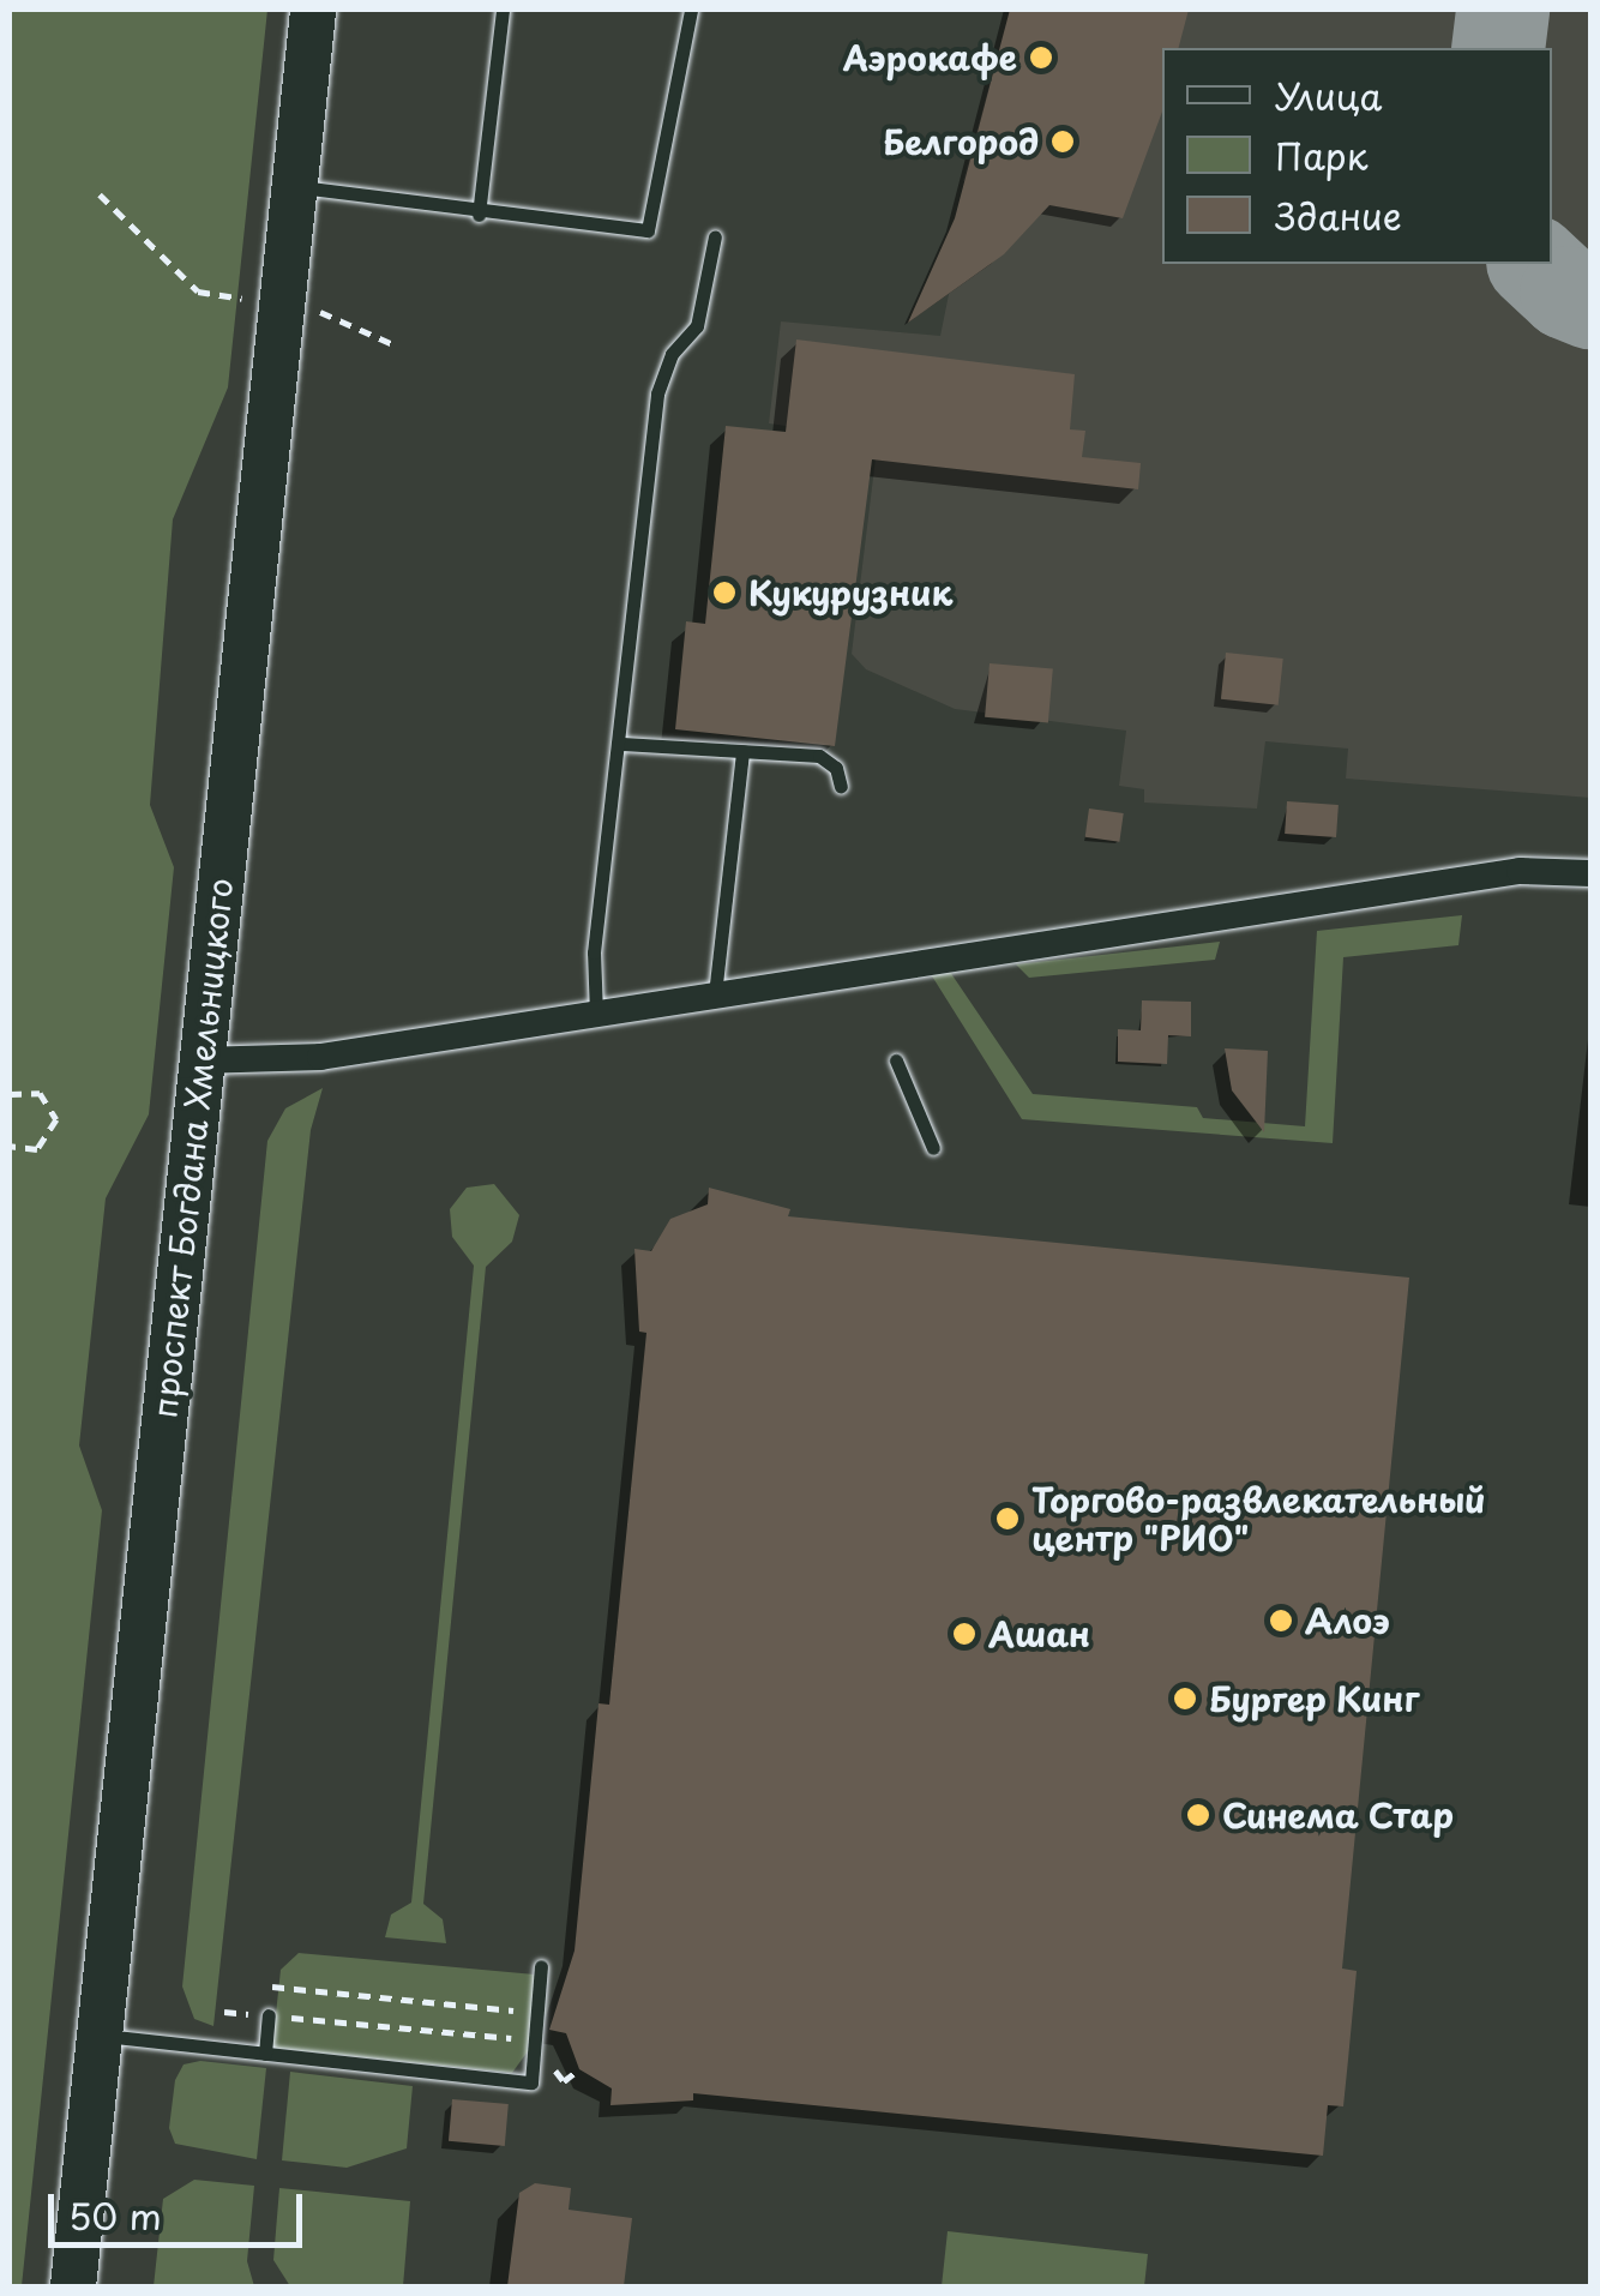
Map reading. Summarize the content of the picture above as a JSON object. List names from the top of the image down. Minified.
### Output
{"streets":{"main road":["проспект Богдана Хмельницкого"]},"places":["Аэрокафе","Белгород","Кукурузник","Торгово-развлекательный центр \"РИО\"","Алоэ","Ашан","Бургер Кинг","Синема Стар"],"legend":["Улица","Парк","Здание"],"scale_bar":"50 m"}
